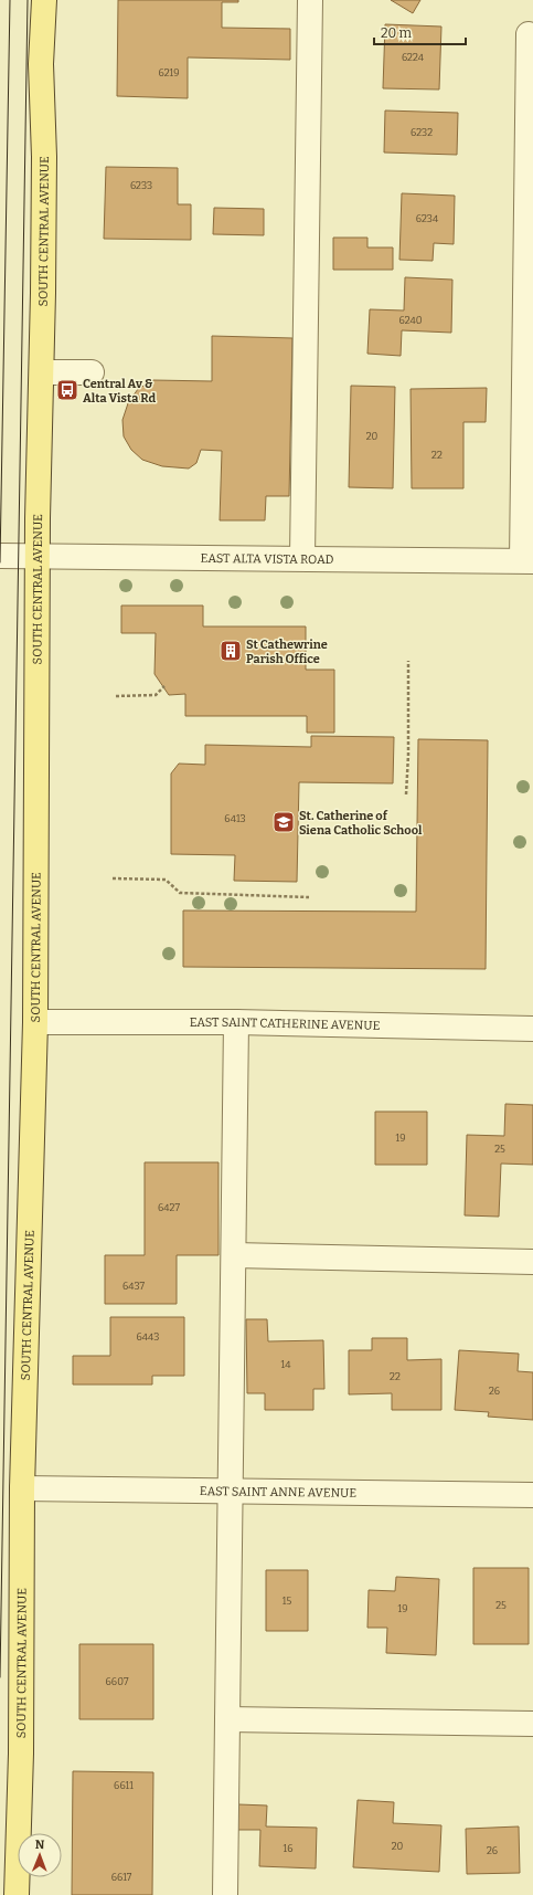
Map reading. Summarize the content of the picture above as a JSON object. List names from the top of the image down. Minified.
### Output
{"streets":{"main road":["SOUTH CENTRAL AVENUE"],"street":["EAST ALTA VISTA ROAD","EAST SAINT CATHERINE AVENUE","EAST SAINT ANNE AVENUE"]},"crossings":[["SOUTH CENTRAL AVENUE","EAST ALTA VISTA ROAD"],["SOUTH CENTRAL AVENUE","EAST SAINT CATHERINE AVENUE"],["SOUTH CENTRAL AVENUE","EAST SAINT ANNE AVENUE"]],"places":{"bus stop":["Central Av & Alta Vista Rd"],"building":["St Cathewrine Parish Office"],"school or university":["St. Catherine of Siena Catholic School"]},"house_numbers":["6224","6219","6232","6233","6234","6240","20","22","6413","19","25","6427","6437","6443","14","22","26","15","25","19","6607","6611","20","16","26","6617"],"scale_bar":"20 m","north":"top"}
